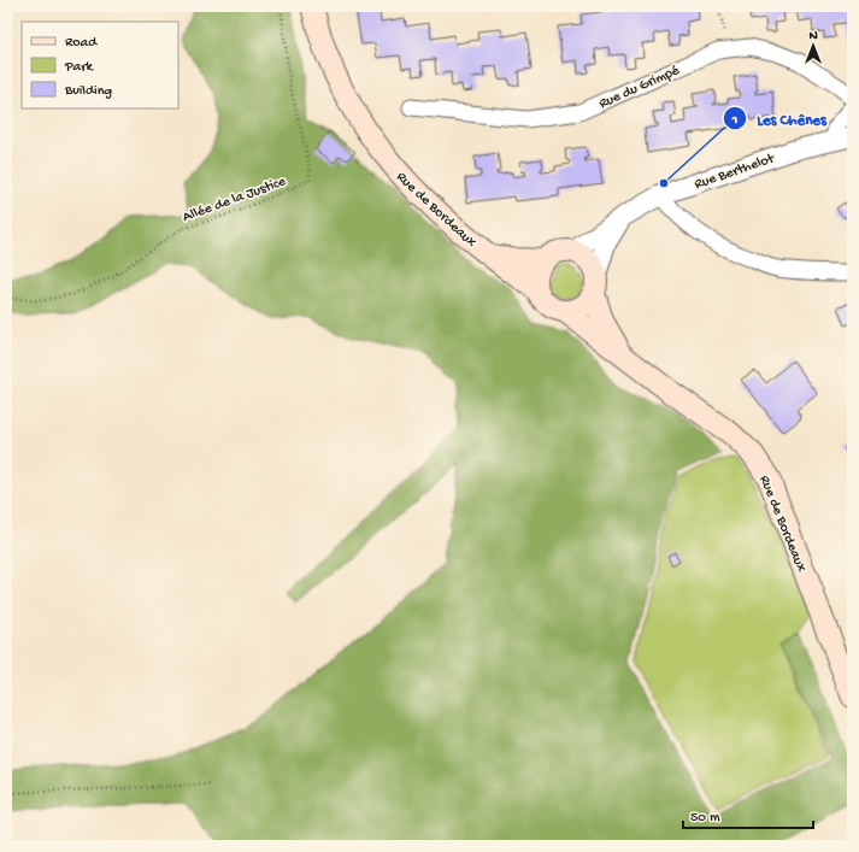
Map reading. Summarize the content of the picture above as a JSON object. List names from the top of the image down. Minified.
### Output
{"streets":{"main road":["Rue de Bordeaux"],"street":["Rue du Grimpé","Rue Berthelot"],"path":["Allée de la Justice"]},"crossings":[["Rue Berthelot","Rue de Bordeaux"]],"places":["Les Chênes"],"legend":["Road","Park","Building"],"scale_bar":"50 m","north":"top"}
